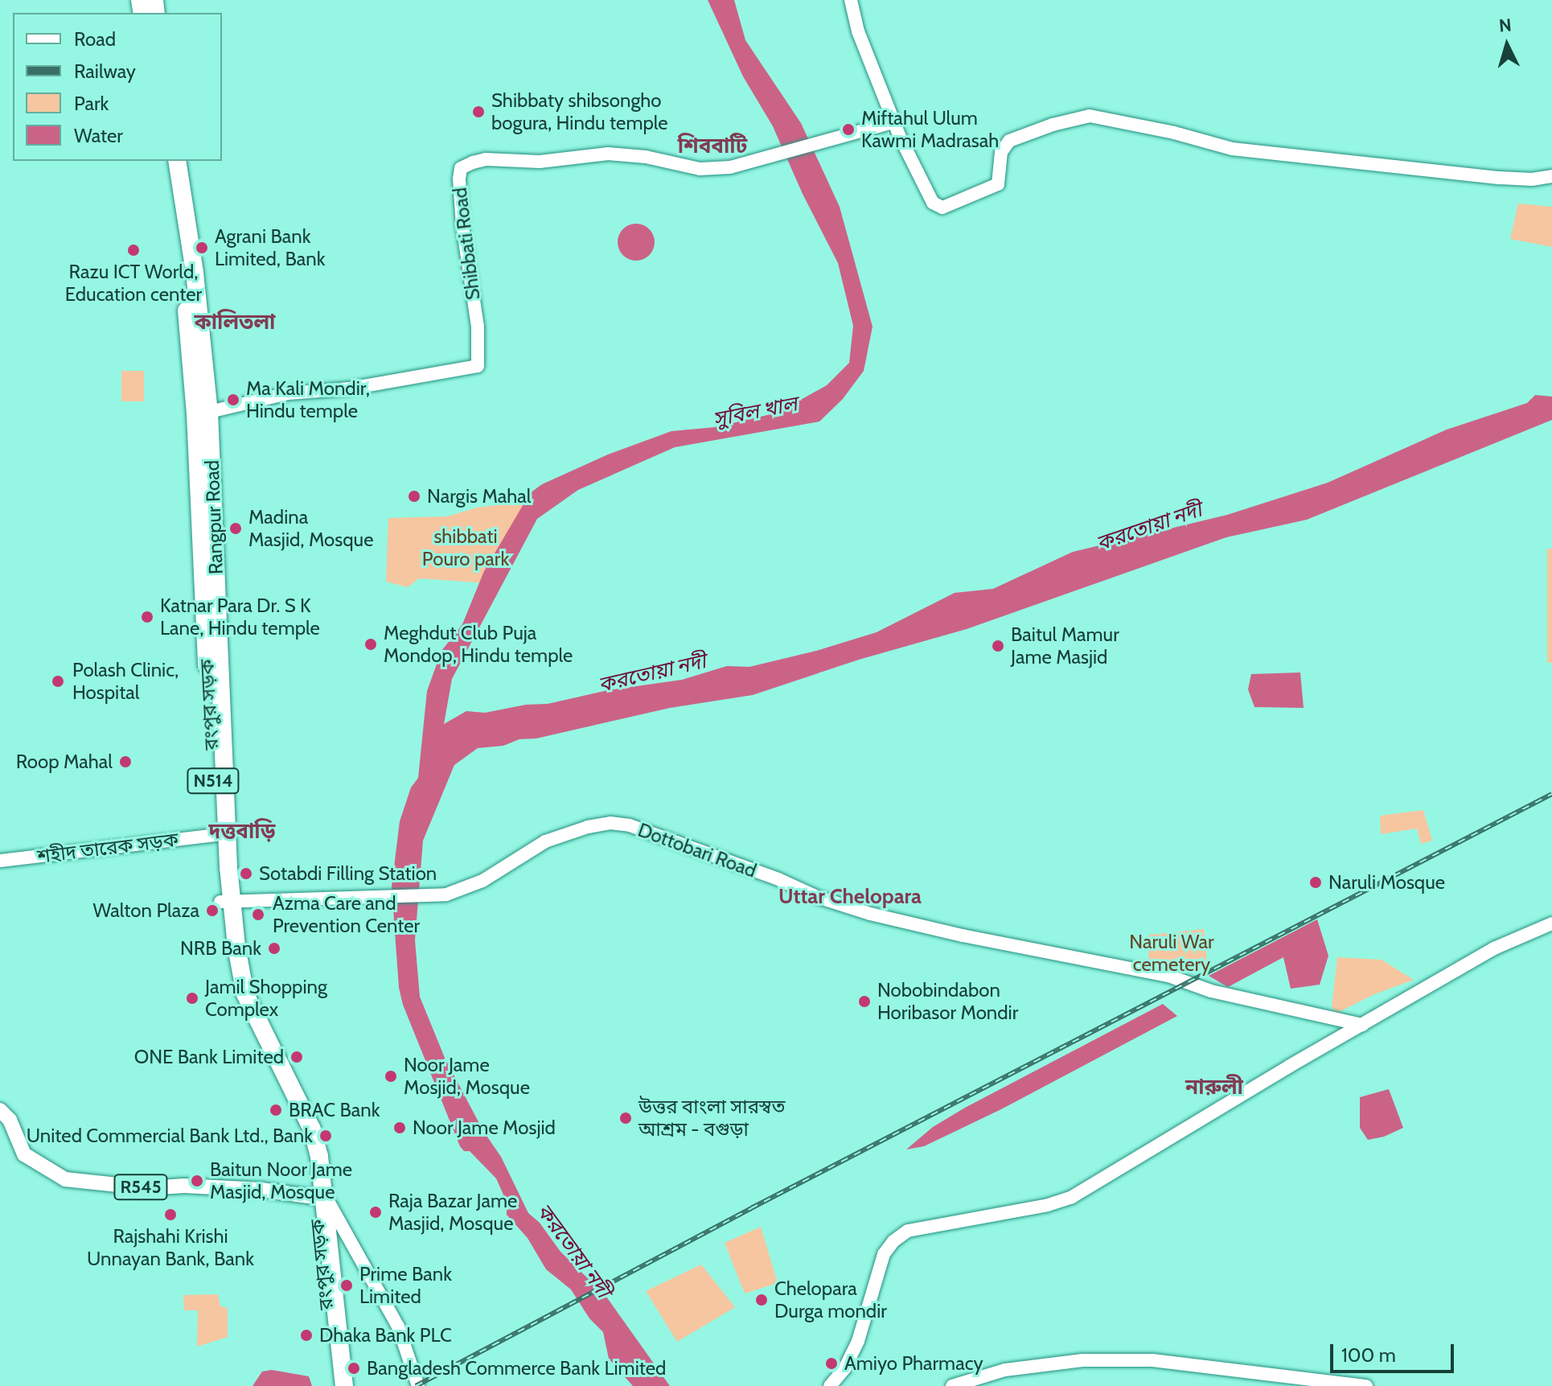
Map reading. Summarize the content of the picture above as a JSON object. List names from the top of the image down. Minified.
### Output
{"streets":{"highway":["রংপুর সড়ক","N514"],"main road":["R545"],"street":["Shibbati Road","শহীদ তারেক সড়ক","Dottobari Road"]},"crossings":[["Shibbati Road","রংপুর সড়ক"],["Shibbati Road","N514"],["রংপুর সড়ক","N514"],["রংপুর সড়ক","শহীদ তারেক সড়ক"],["রংপুর সড়ক","Dottobari Road"],["রংপুর সড়ক","R545"]],"districts":["শিববাটি","কালিতলা","দত্তবাড়ি","Uttar Chelopara","নারুলী"],"water":["সুবিল খাল","করতোয়া নদী"],"parks":["shibbati Pouro park","Naruli War cemetery"],"places":["Shibbaty shibsongho bogura, Hindu temple","Miftahul Ulum Kawmi Madrasah","Agrani Bank Limited, Bank","Razu ICT World, Education center","Ma Kali Mondir, Hindu temple","Nargis Mahal","Madina Masjid, Mosque","Katnar Para Dr. S K Lane, Hindu temple","Meghdut Club Puja Mondop, Hindu temple","Baitul Mamur Jame Masjid","Polash Clinic, Hospital","Roop Mahal","Sotabdi Filling Station","Naruli Mosque","Walton Plaza","Azma Care and Prevention Center","NRB Bank","Jamil Shopping Complex","Nobobindabon Horibasor Mondir","ONE Bank Limited","Noor Jame Mosjid, Mosque","BRAC Bank","উত্তর বাংলা সারস্বত আশ্রম - বগুড়া","Noor Jame Mosjid","United Commercial Bank Ltd., Bank","Baitun Noor Jame Masjid, Mosque","Raja Bazar Jame Masjid, Mosque","Rajshahi Krishi Unnayan Bank, Bank","Prime Bank Limited","Chelopara Durga mondir","Dhaka Bank PLC","Amiyo Pharmacy","Bangladesh Commerce Bank Limited"],"legend":["Road","Railway","Park","Water"],"scale_bar":"100 m","north":"top"}
